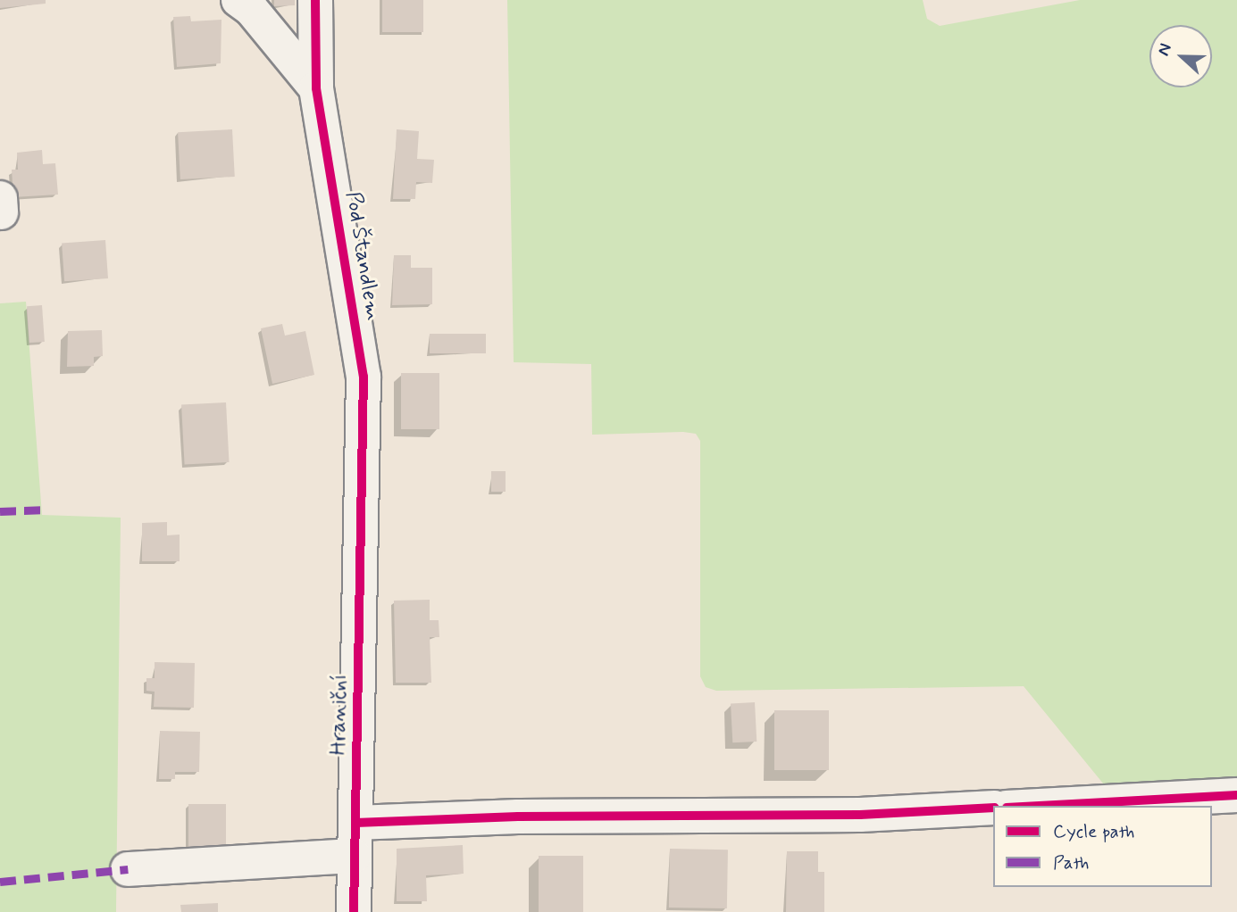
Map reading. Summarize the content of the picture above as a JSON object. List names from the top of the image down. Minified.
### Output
{"streets":{"street":["Pod Štandlem","Hraniční"]},"crossings":[["Pod Štandlem","Hraniční"]],"legend":["Cycle path","Path"],"north":"left"}
